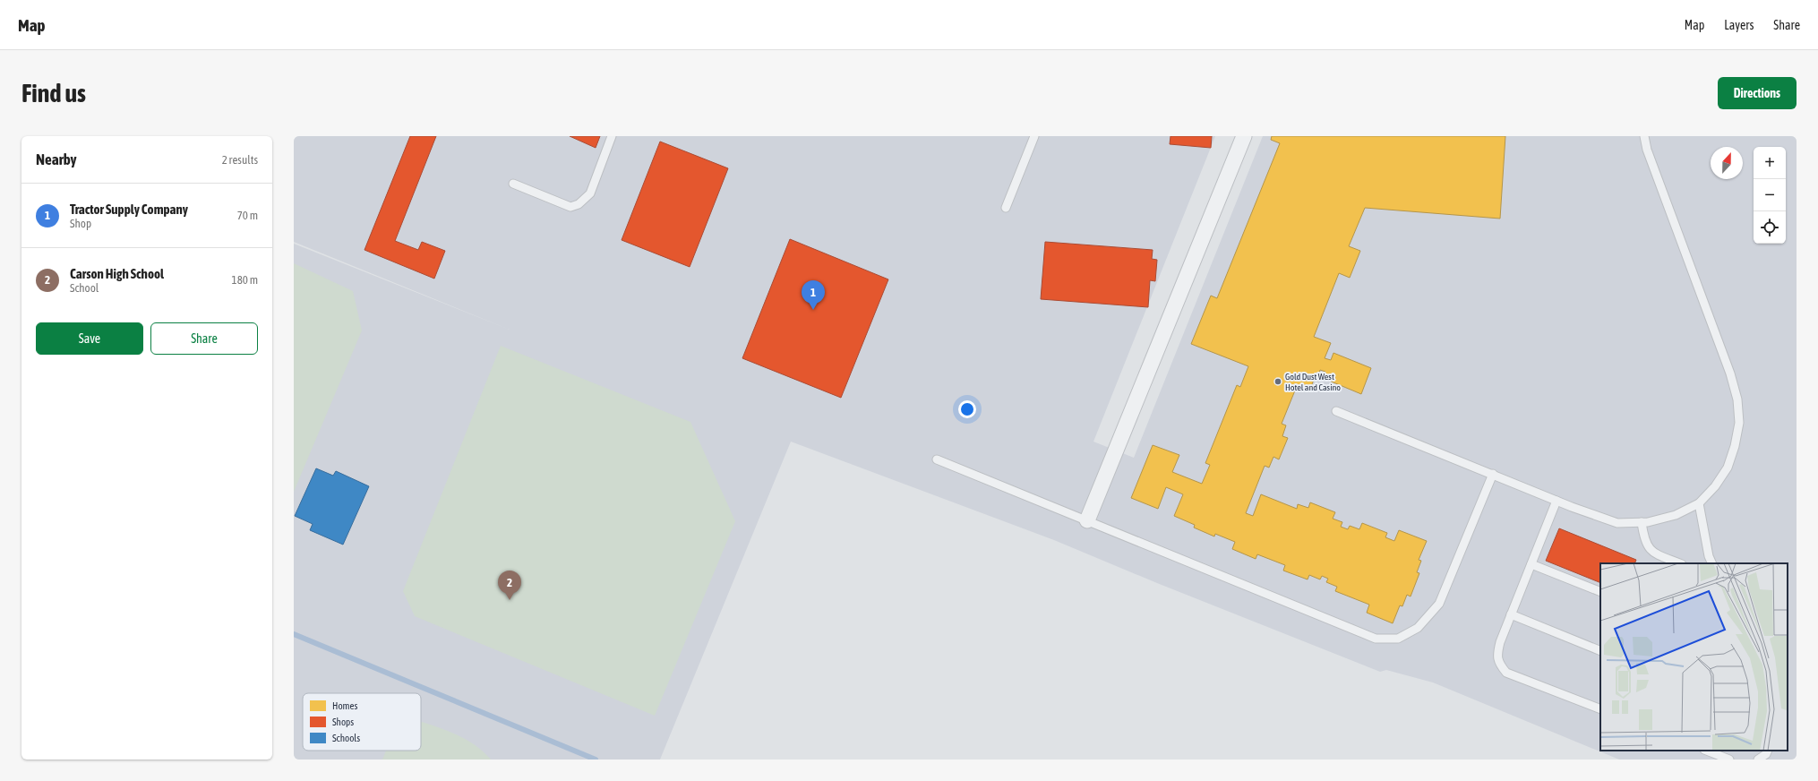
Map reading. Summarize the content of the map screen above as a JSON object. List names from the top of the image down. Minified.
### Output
{"places":["Gold Dust West Hotel and Casino"],"legend":["Homes","Shops","Schools"],"north":"top","page":{"header":"Map","nav":["Map","Layers","Share"],"buttons":["Directions",["Save","Share"]],"title":"Find us","heading":["Nearby","2 results"],"map_buttons":["+","−"],"list":[{"mark":"1","name":"Tractor Supply Company","note":"Shop","value":"70 m"},{"mark":"2","name":"Carson High School","note":"School","value":"180 m"}],"pins":["1","2"]}}
